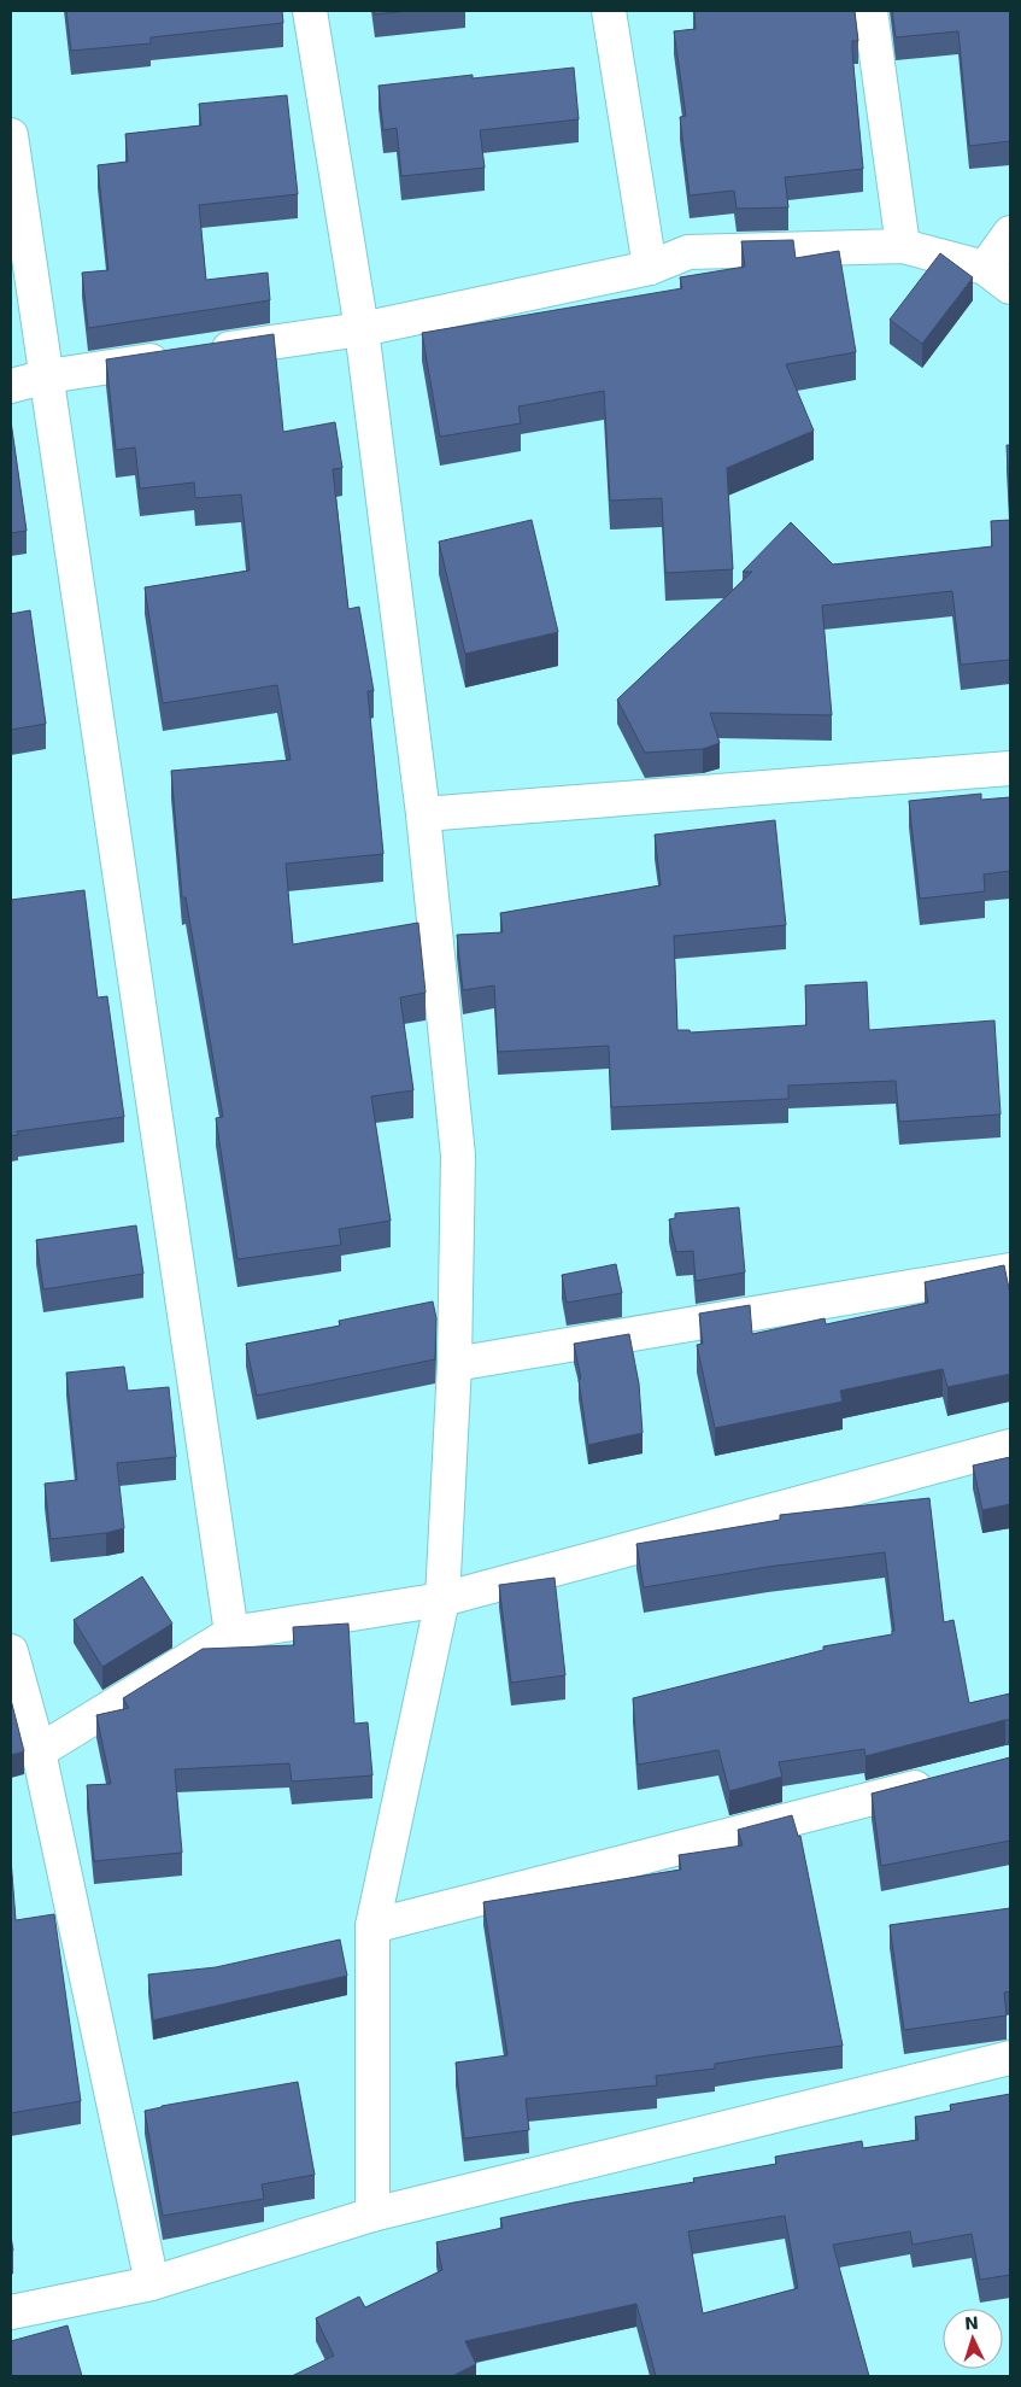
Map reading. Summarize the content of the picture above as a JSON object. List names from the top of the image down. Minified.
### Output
{"north":"top"}
